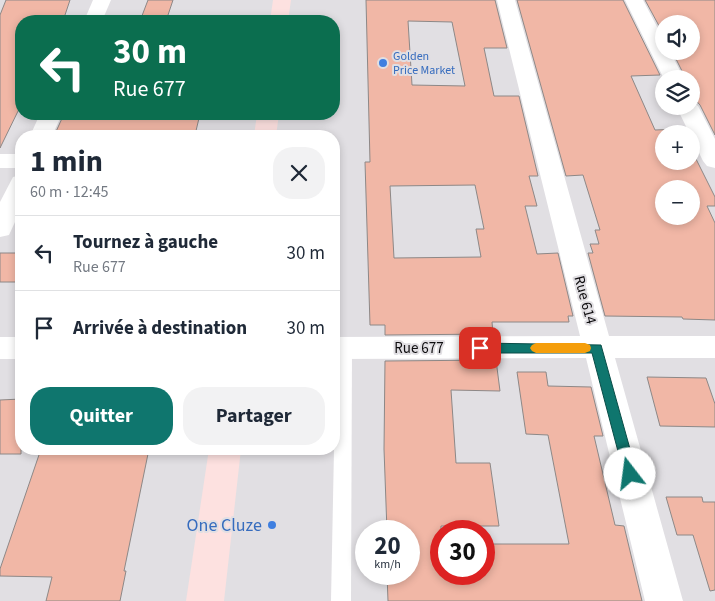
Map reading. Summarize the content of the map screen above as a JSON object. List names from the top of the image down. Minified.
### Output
{"streets":{"street":["Rue 614","Rue 677"]},"crossings":[["Rue 614","Rue 677"]],"places":["Golden Price Market","One Cluze"],"page":{"map_buttons":["+","−"],"turn":["30 m","Rue 677"],"heading":["1 min","60 m · 12:45"],"list":[{"name":"Tournez à gauche","note":"Rue 677","value":"30 m"},{"name":"Arrivée à destination","value":"30 m"}],"buttons":["Quitter","Partager"],"speed":"20 km/h","limit":"30"}}
